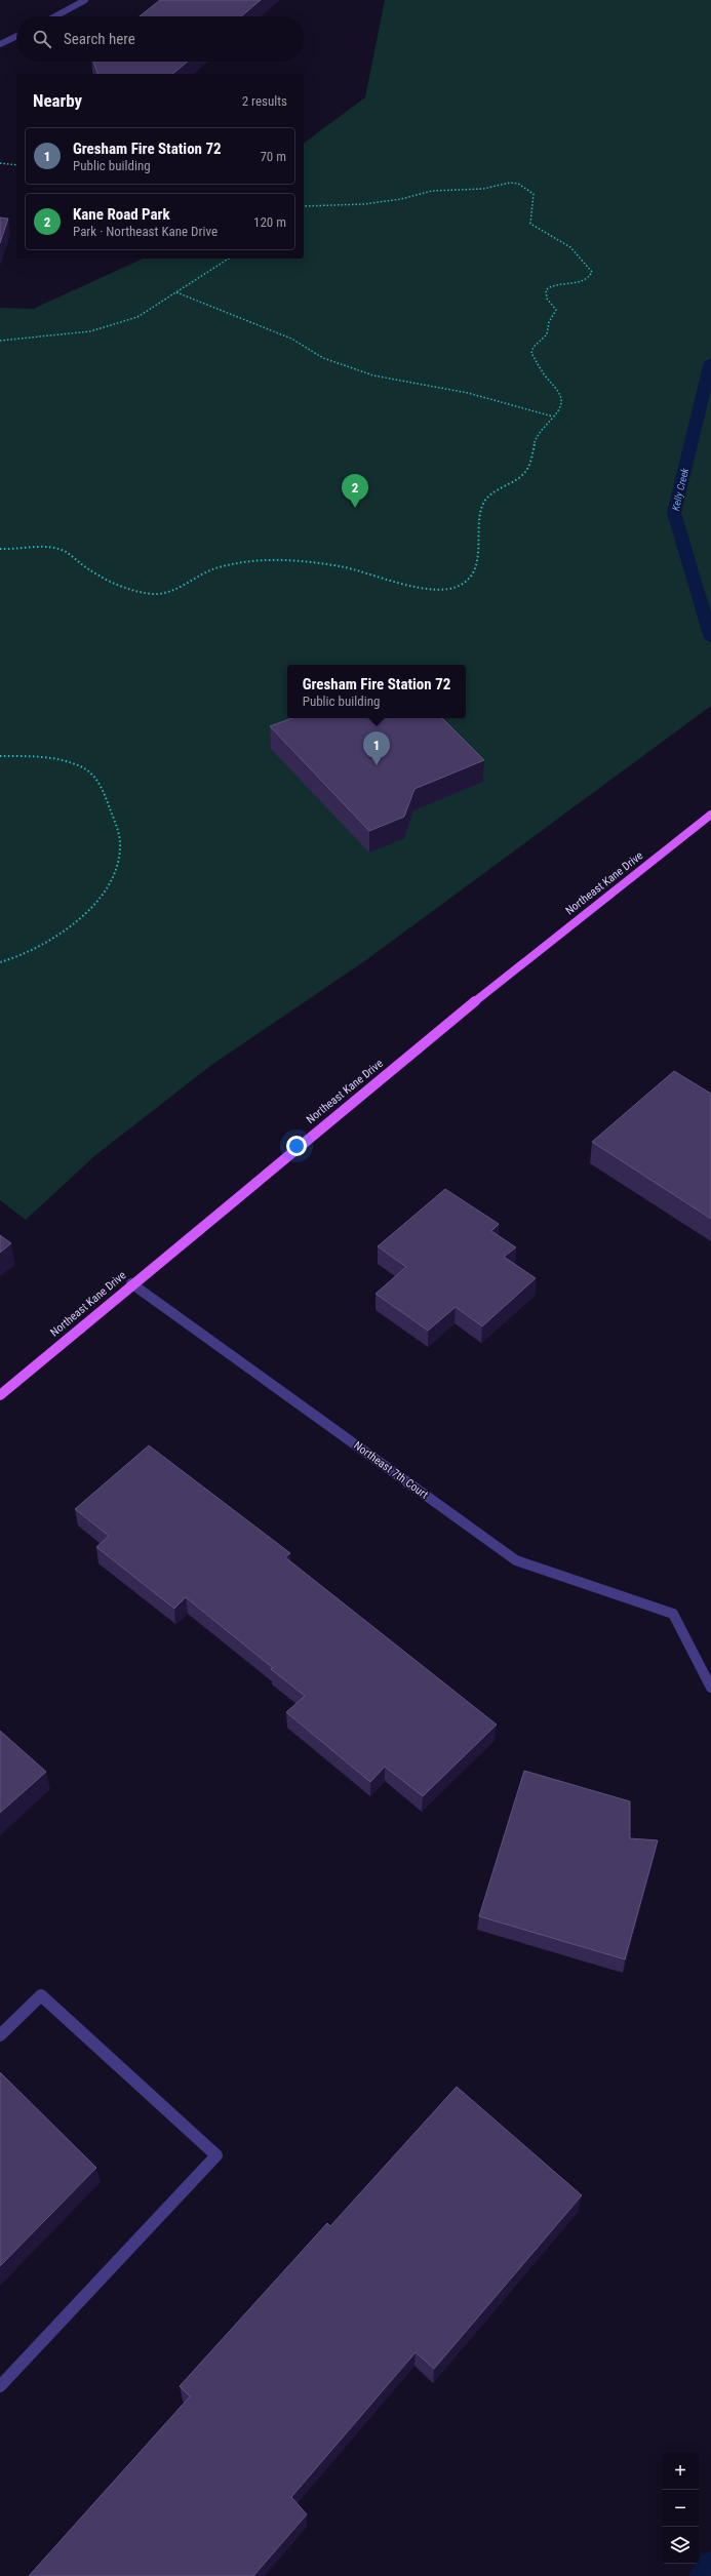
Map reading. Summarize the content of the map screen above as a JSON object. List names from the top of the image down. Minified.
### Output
{"streets":{"main road":["Northeast Kane Drive"],"street":["Northeast 7th Court"]},"crossings":[["Northeast Kane Drive","Northeast 7th Court"]],"water":["Kelly Creek"],"page":{"search":"Search here","heading":["Nearby","2 results"],"list":[{"mark":"1","name":"Gresham Fire Station 72","note":"Public building","value":"70 m"},{"mark":"2","name":"Kane Road Park","note":"Park · Northeast Kane Drive","value":"120 m"}],"pins":["2","1"],"popup":["Gresham Fire Station 72","Public building"],"map_buttons":["+","−"]}}
